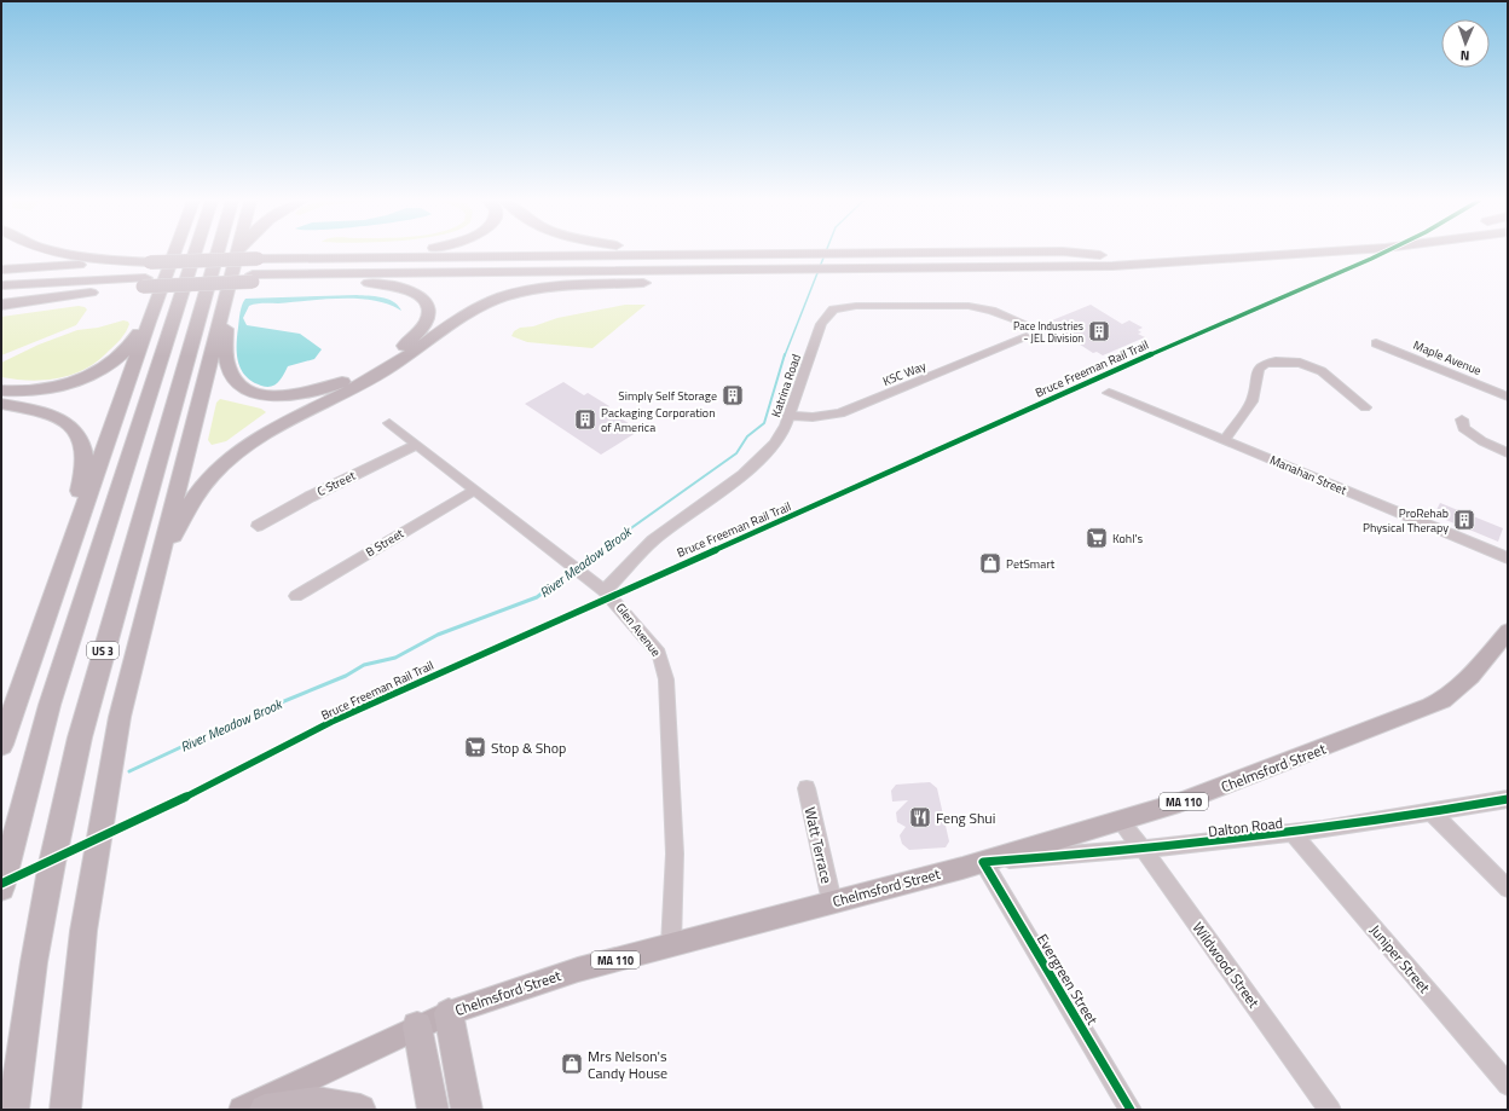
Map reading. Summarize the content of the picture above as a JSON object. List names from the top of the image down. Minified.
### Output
{"streets":{"highway":["US 3"],"main road":["Chelmsford Street","MA 110"],"street":["Maple Avenue","KSC Way","Katrina Road","Manahan Street","C Street","B Street","Glen Avenue","Dalton Road","Watt Terrace","Juniper Street","Wildwood Street","Evergreen Street"],"cycle path":["Bruce Freeman Rail Trail"]},"crossings":[["KSC Way","Katrina Road"],["Katrina Road","Glen Avenue"],["C Street","Glen Avenue"],["B Street","Glen Avenue"],["Glen Avenue","Chelmsford Street"],["Chelmsford Street","Dalton Road"],["Chelmsford Street","Watt Terrace"],["Chelmsford Street","Wildwood Street"],["Chelmsford Street","Evergreen Street"],["Dalton Road","Juniper Street"],["Dalton Road","Wildwood Street"],["Dalton Road","Evergreen Street"]],"water":["River Meadow Brook"],"places":{"building":["Pace Industries - JEL Division","Simply Self Storage","Packaging Corporation of America","ProRehab Physical Therapy"],"supermarket":["Kohl's","Stop & Shop"],"shop":["PetSmart","Mrs Nelson's Candy House"],"restaurant":["Feng Shui"]},"north":"bottom"}
